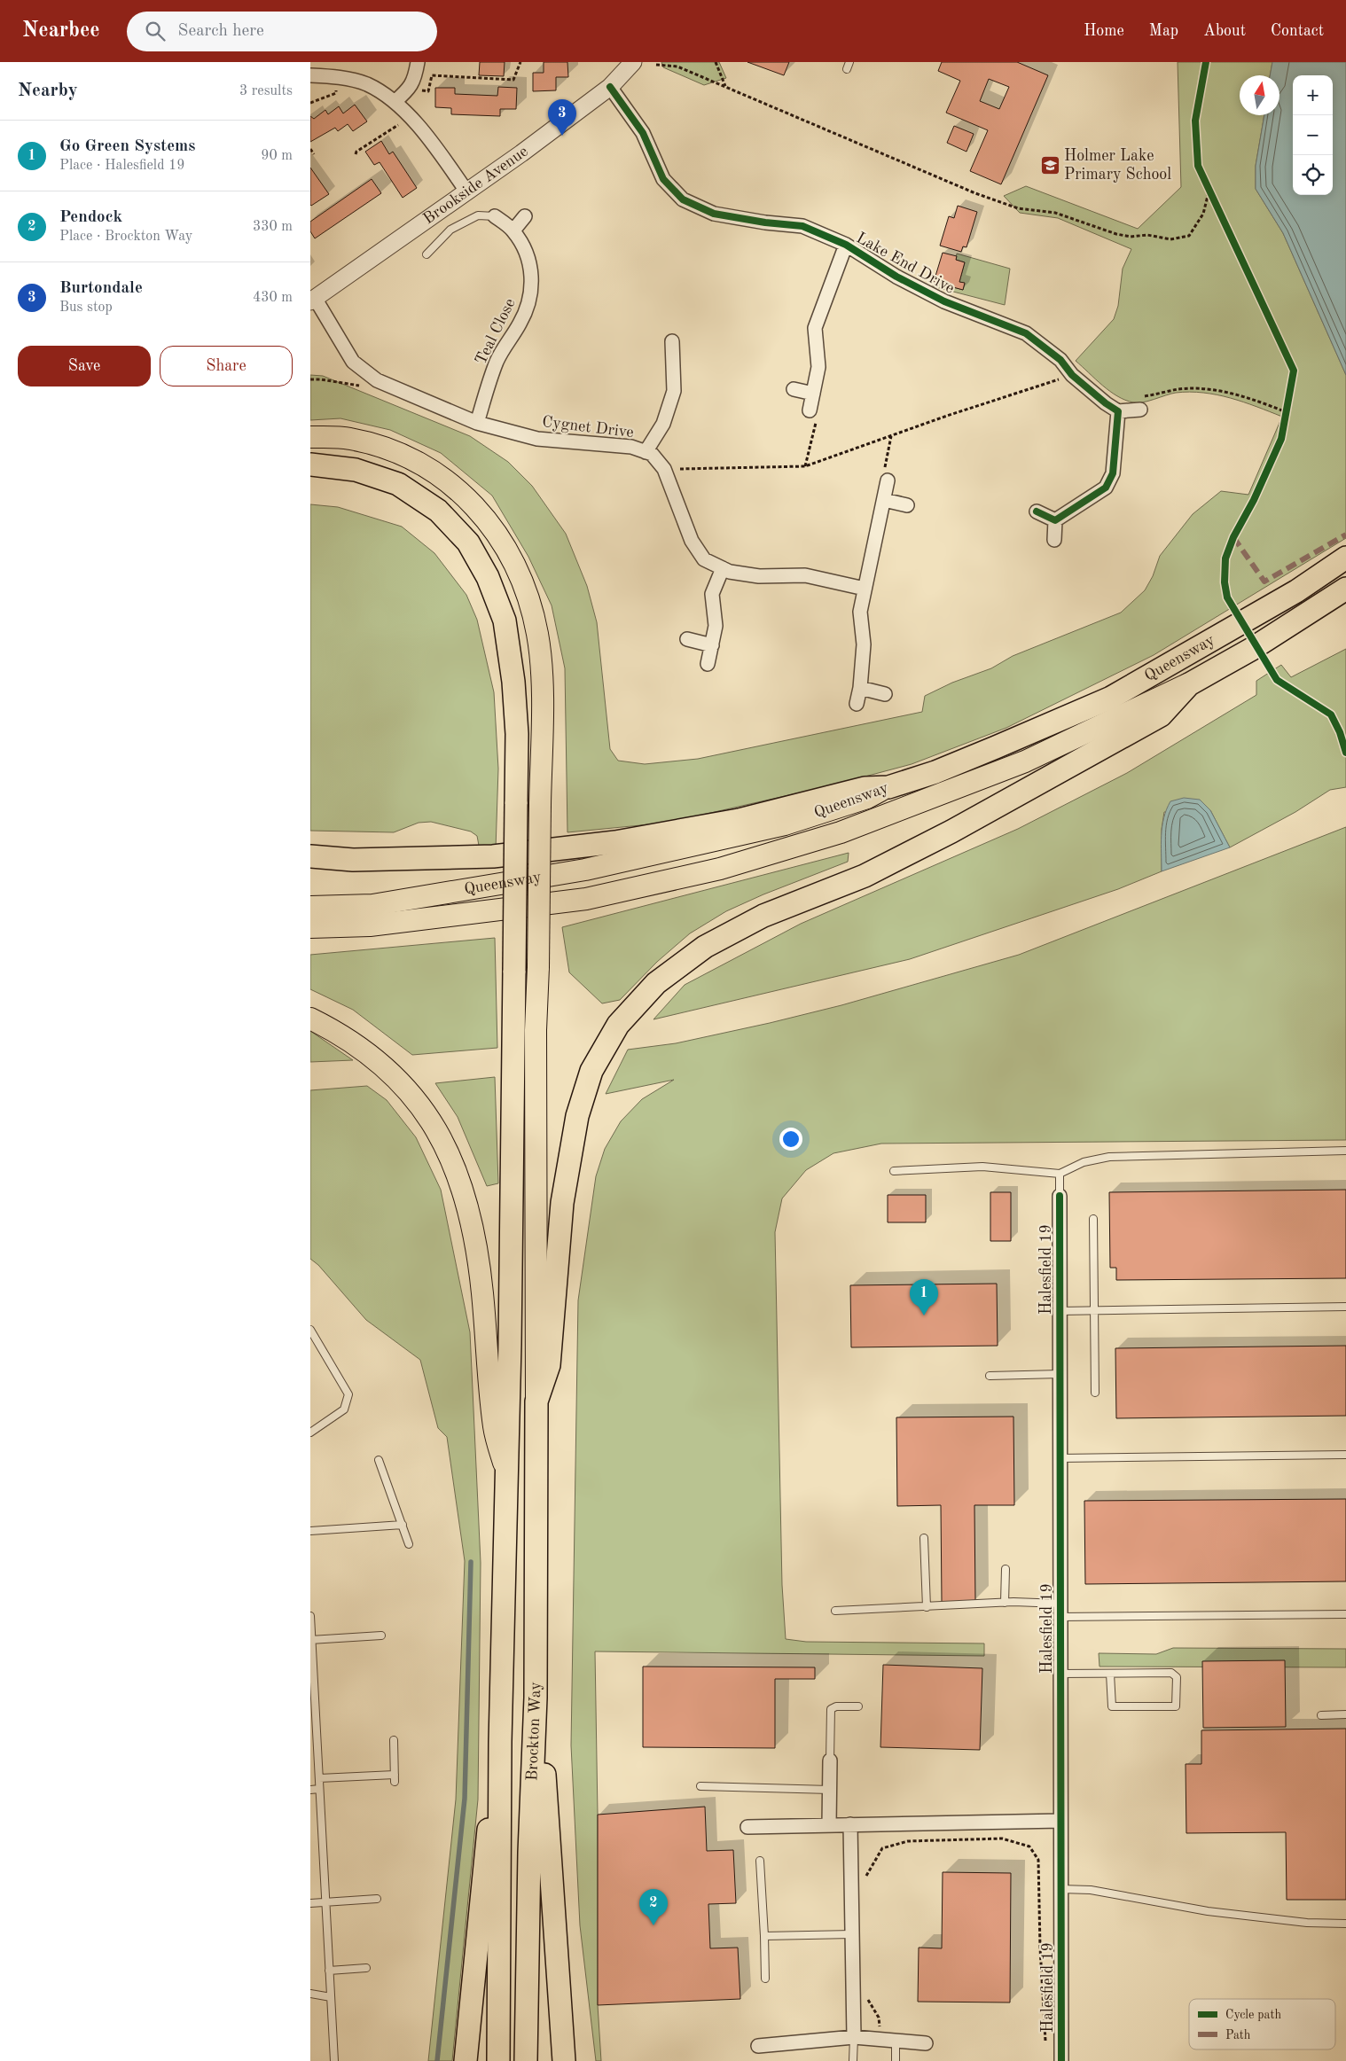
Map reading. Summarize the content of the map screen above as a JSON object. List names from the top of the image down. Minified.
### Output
{"streets":{"highway":["Queensway","Brockton Way"],"street":["Brookside Avenue","Lake End Drive","Teal Close","Cygnet Drive","Halesfield 19"]},"crossings":[["Brookside Avenue","Lake End Drive"],["Brookside Avenue","Cygnet Drive"],["Teal Close","Cygnet Drive"],["Queensway","Brockton Way"]],"places":{"school or university":["Holmer Lake Primary School"]},"legend":["Cycle path","Path"],"north":"top","page":{"header":"Nearbee","search":"Search here","nav":["Home","Map","About","Contact"],"heading":["Nearby","3 results"],"map_buttons":["+","−"],"pins":["3","1","2"],"list":[{"mark":"1","name":"Go Green Systems","note":"Place · Halesfield 19","value":"90 m"},{"mark":"2","name":"Pendock","note":"Place · Brockton Way","value":"330 m"},{"mark":"3","name":"Burtondale","note":"Bus stop","value":"430 m"}],"buttons":["Save","Share"]}}
